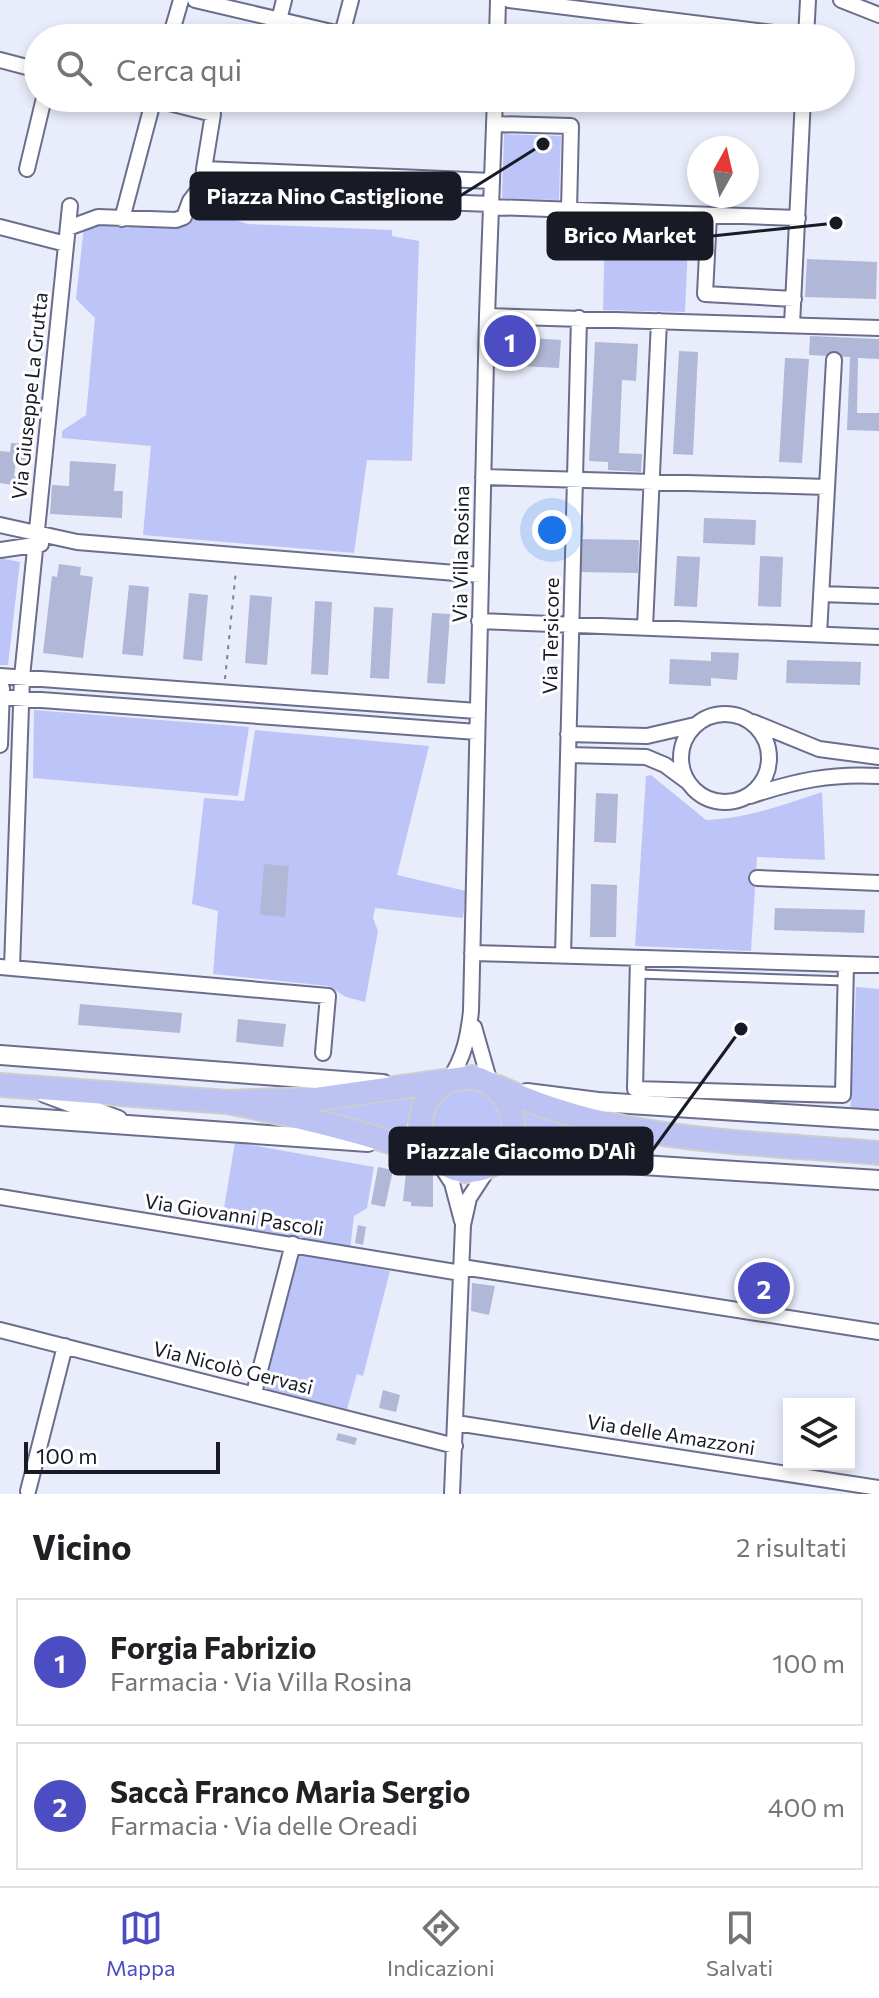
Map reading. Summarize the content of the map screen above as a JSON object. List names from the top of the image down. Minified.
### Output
{"streets":{"street":["Via Giuseppe La Grutta","Via Villa Rosina","Via Tersicore","Via Giovanni Pascoli","Via Nicolò Gervasi","Via delle Amazzoni"]},"places":["Piazza Nino Castiglione","Brico Market","Piazzale Giacomo D'Alì"],"scale_bar":"100 m","north":"top","page":{"search":"Cerca qui","pins":["1","2"],"scale":"100 m","heading":["Vicino","2 risultati"],"list":[{"mark":"1","name":"Forgia Fabrizio","note":"Farmacia · Via Villa Rosina","value":"100 m"},{"mark":"2","name":"Saccà Franco Maria Sergio","note":"Farmacia · Via delle Oreadi","value":"400 m"}],"nav":["Mappa","Indicazioni","Salvati"]}}
